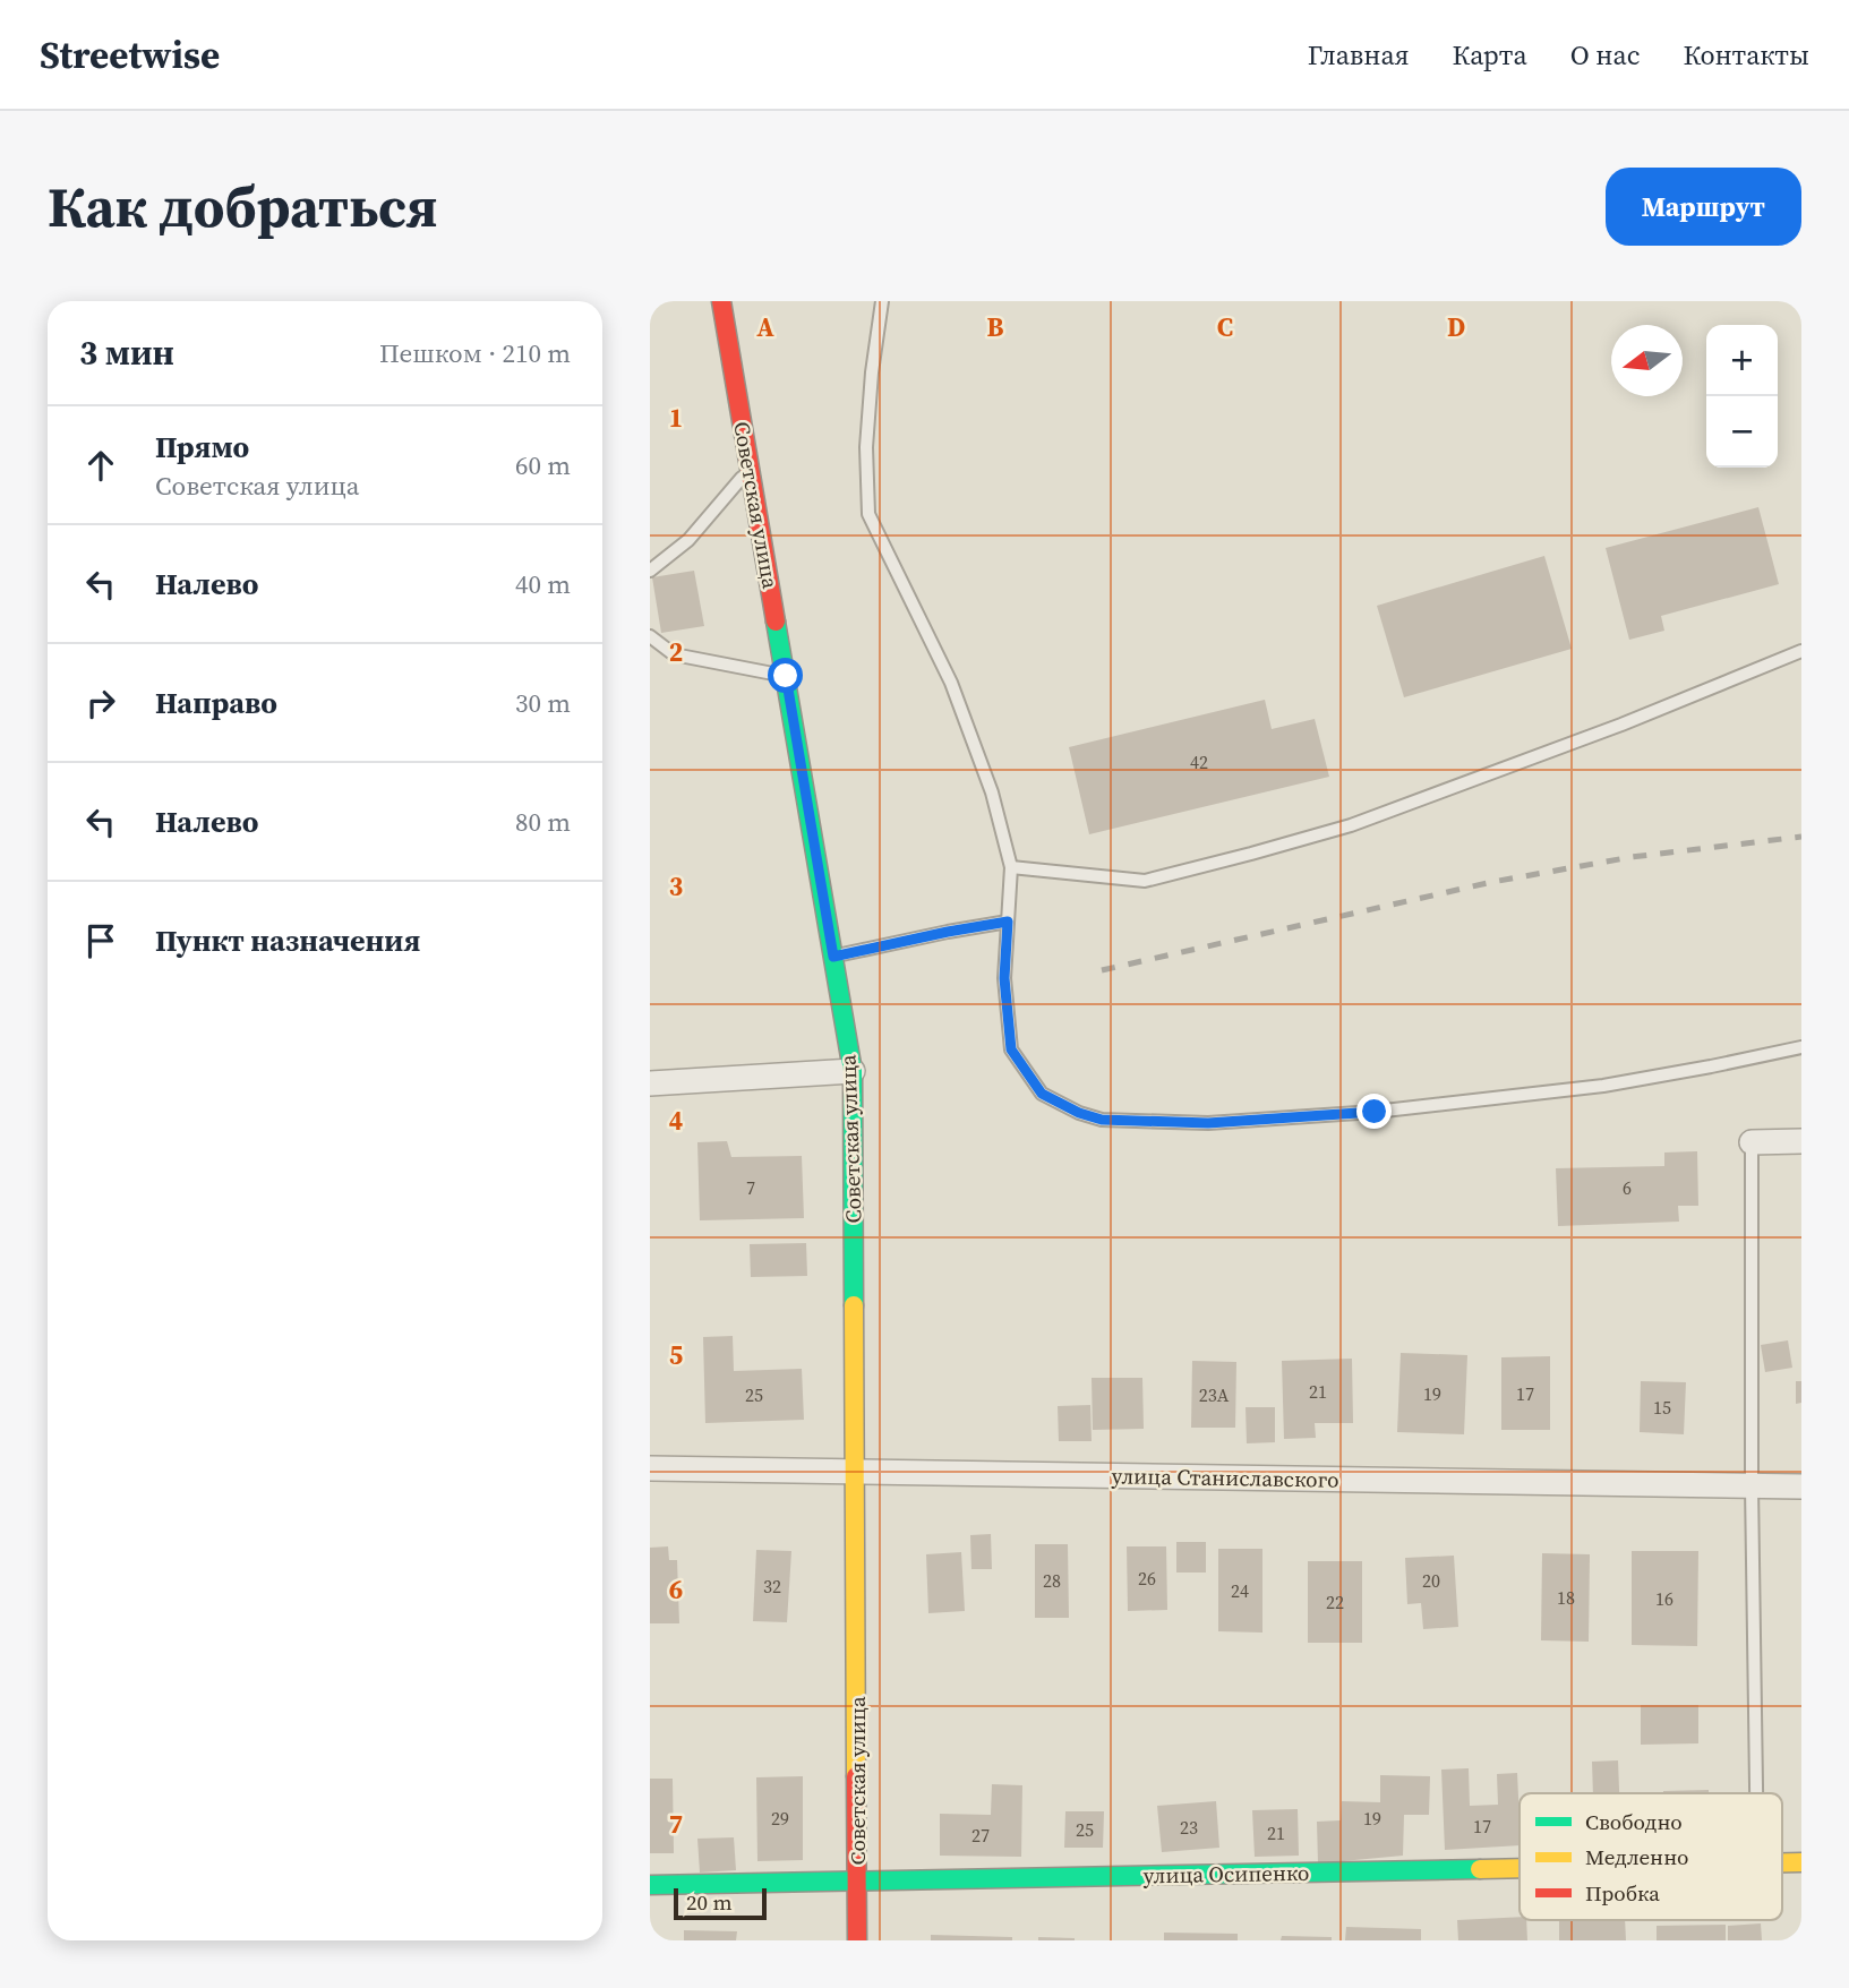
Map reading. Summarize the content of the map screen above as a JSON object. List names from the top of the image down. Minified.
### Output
{"streets":{"main road":["Советская улица","улица Осипенко"],"street":["улица Станиславского"]},"crossings":[["Советская улица","улица Станиславского"],["Советская улица","улица Осипенко"]],"house_numbers":["42","7","6","21","19","17","25","23А","15","26","28","20","32","24","18","16","22","29","19","17","23","25","21","27"],"legend":["Свободно","Медленно","Пробка"],"scale_bar":"20 m","north":"left","page":{"header":"Streetwise","nav":["Главная","Карта","О нас","Контакты"],"buttons":"Маршрут","title":"Как добраться","heading":["3 мин","Пешком · 210 m"],"map_buttons":["+","−"],"list":[["Прямо","Советская улица","60 m"],["Налево","40 m"],["Направо","30 m"],["Налево","80 m"],"Пункт назначения"],"scale":"20 m"},"grid":{"columns":["A","B","C","D"],"rows":["1","2","3","4","5","6","7"]}}
